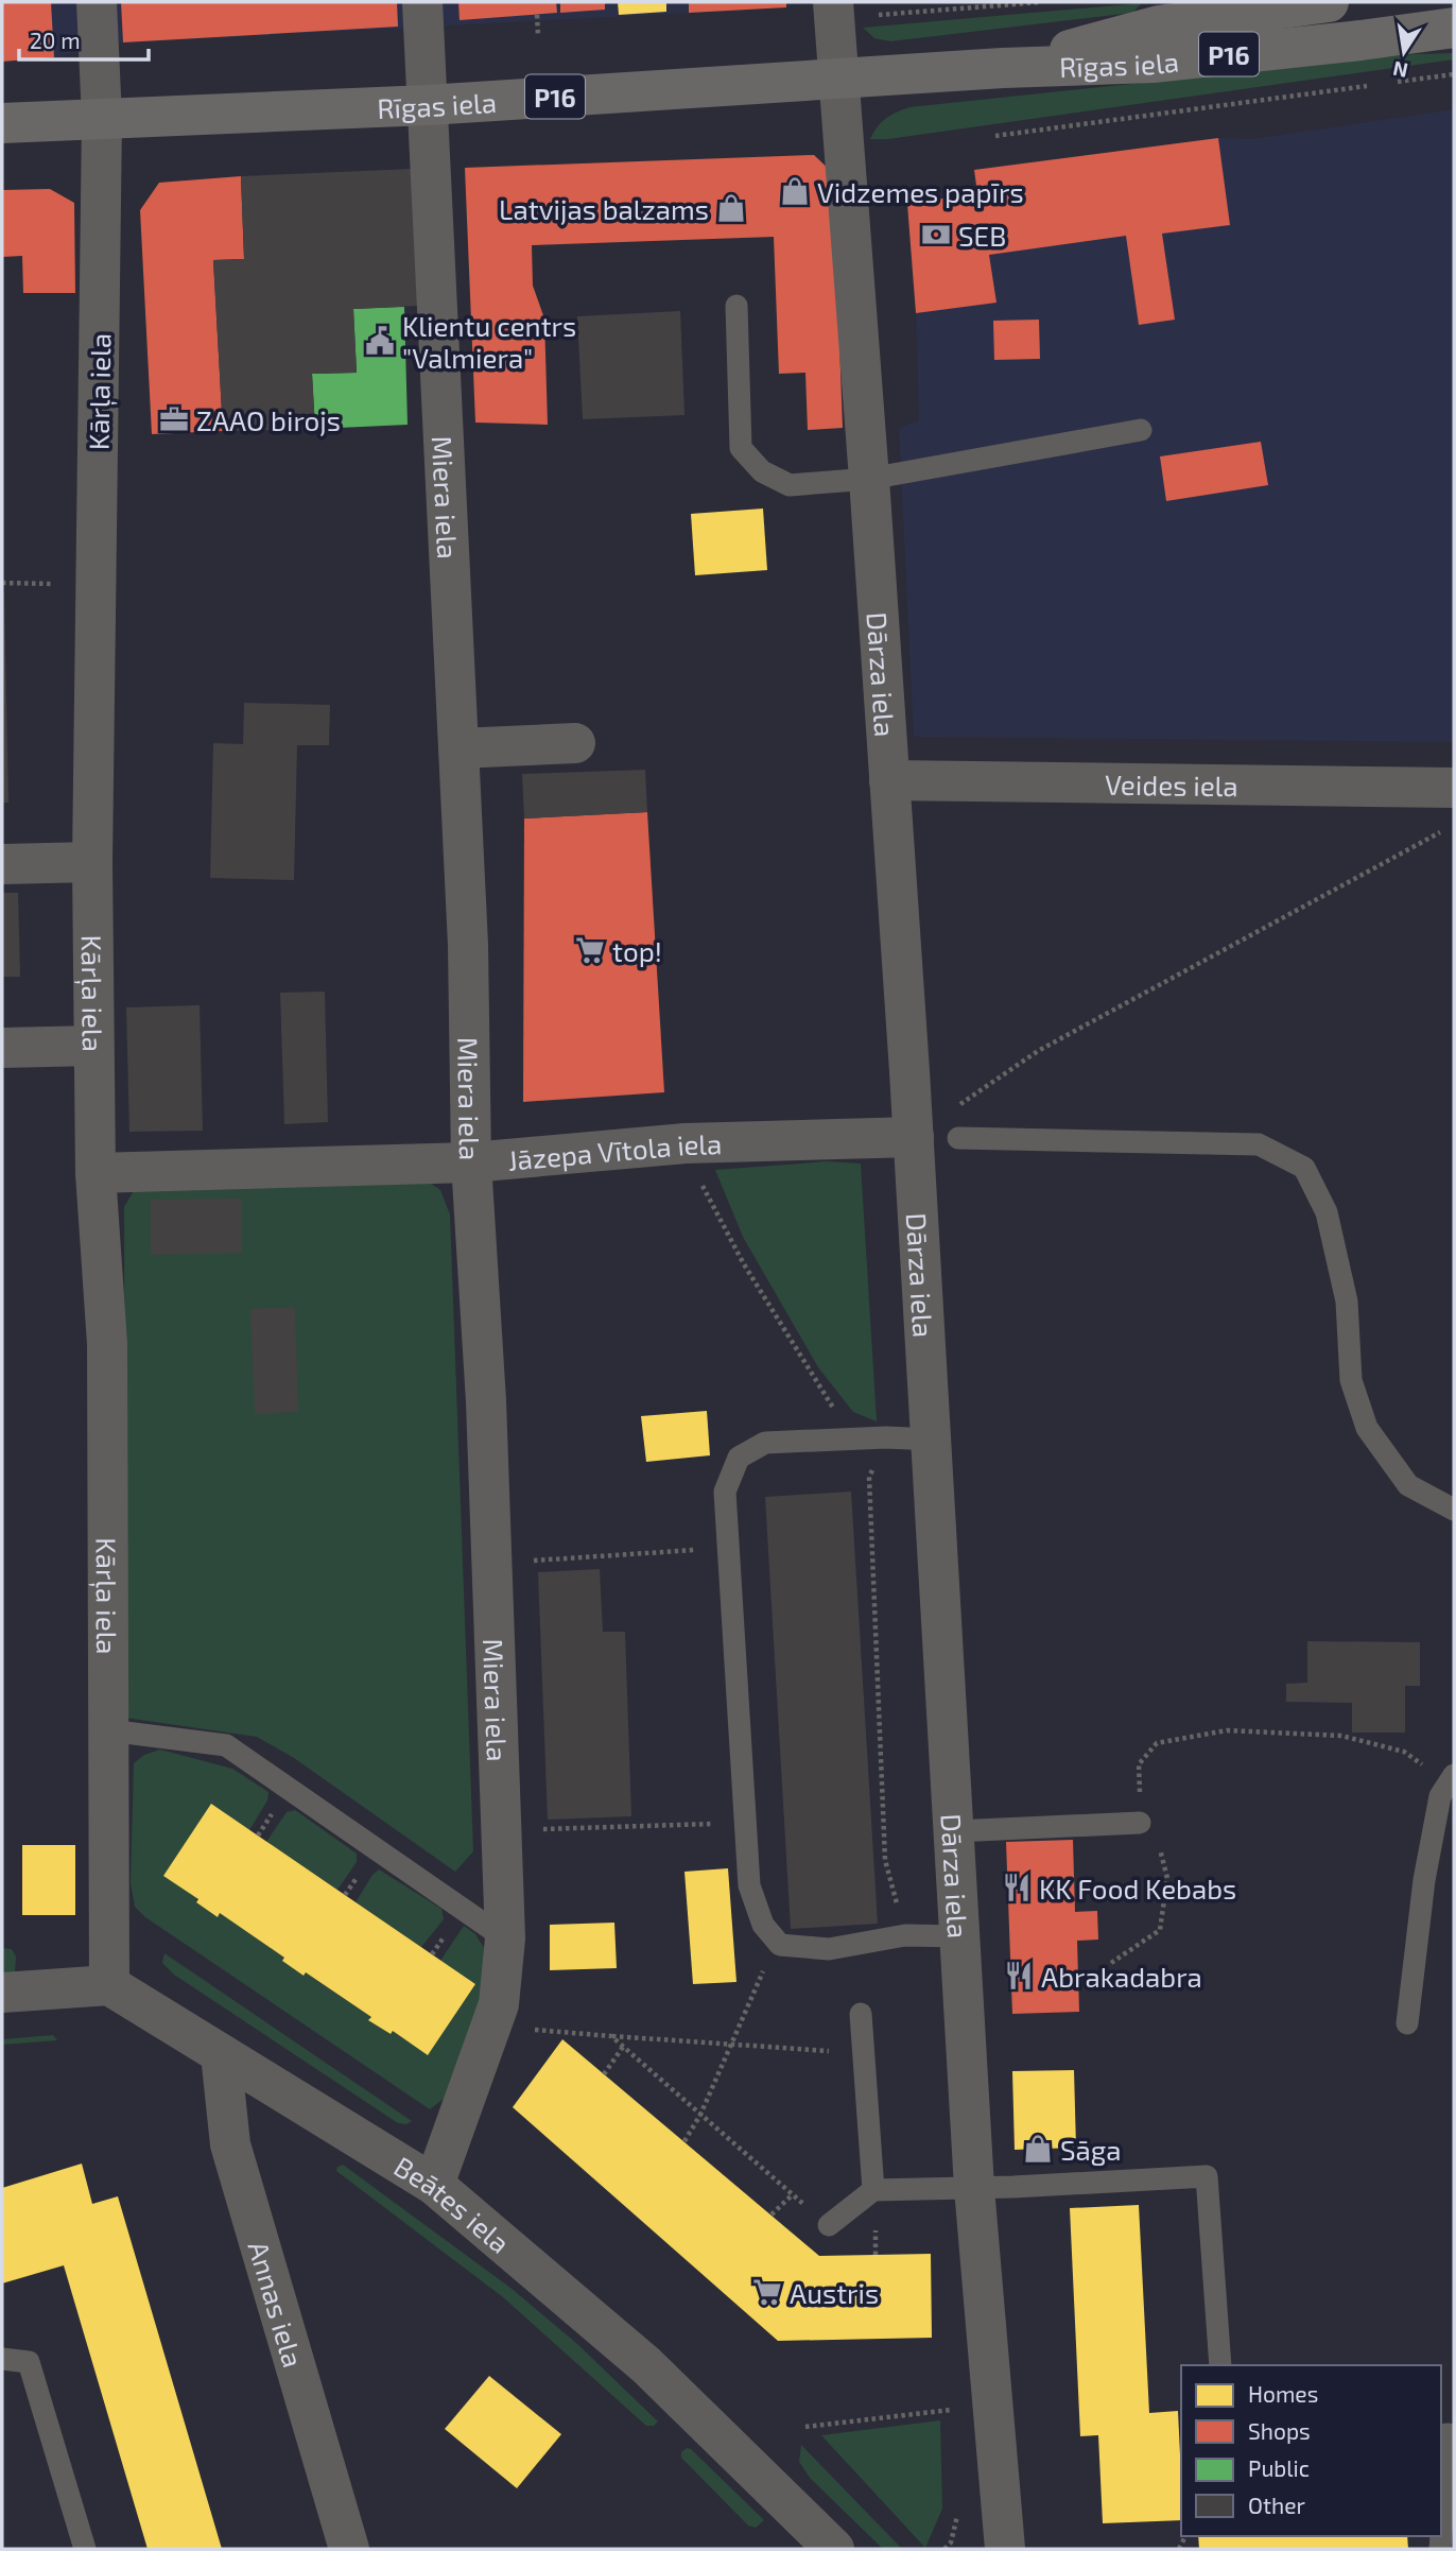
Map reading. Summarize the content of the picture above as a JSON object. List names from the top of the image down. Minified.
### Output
{"streets":{"main road":["P16","Rīgas iela"],"street":["Kārļa iela","Miera iela","Dārza iela","Veides iela","Jāzepa Vītola iela","Beātes iela","Annas iela"]},"crossings":[["Rīgas iela","Kārļa iela"],["Rīgas iela","Miera iela"],["Rīgas iela","Dārza iela"],["Kārļa iela","Jāzepa Vītola iela"],["Kārļa iela","Beātes iela"],["Miera iela","Jāzepa Vītola iela"],["Miera iela","Beātes iela"],["Dārza iela","Veides iela"],["Dārza iela","Jāzepa Vītola iela"],["Beātes iela","Annas iela"]],"places":{"shop":["Vidzemes papīrs","Latvijas balzams","Sāga"],"bank":["SEB"],"public building":["Klientu centrs \"Valmiera\""],"office":["ZAAO birojs"],"supermarket":["top!","Austris"],"restaurant":["KK Food Kebabs","Abrakadabra"]},"legend":["Homes","Shops","Public","Other"],"scale_bar":"20 m","north":"bottom"}
